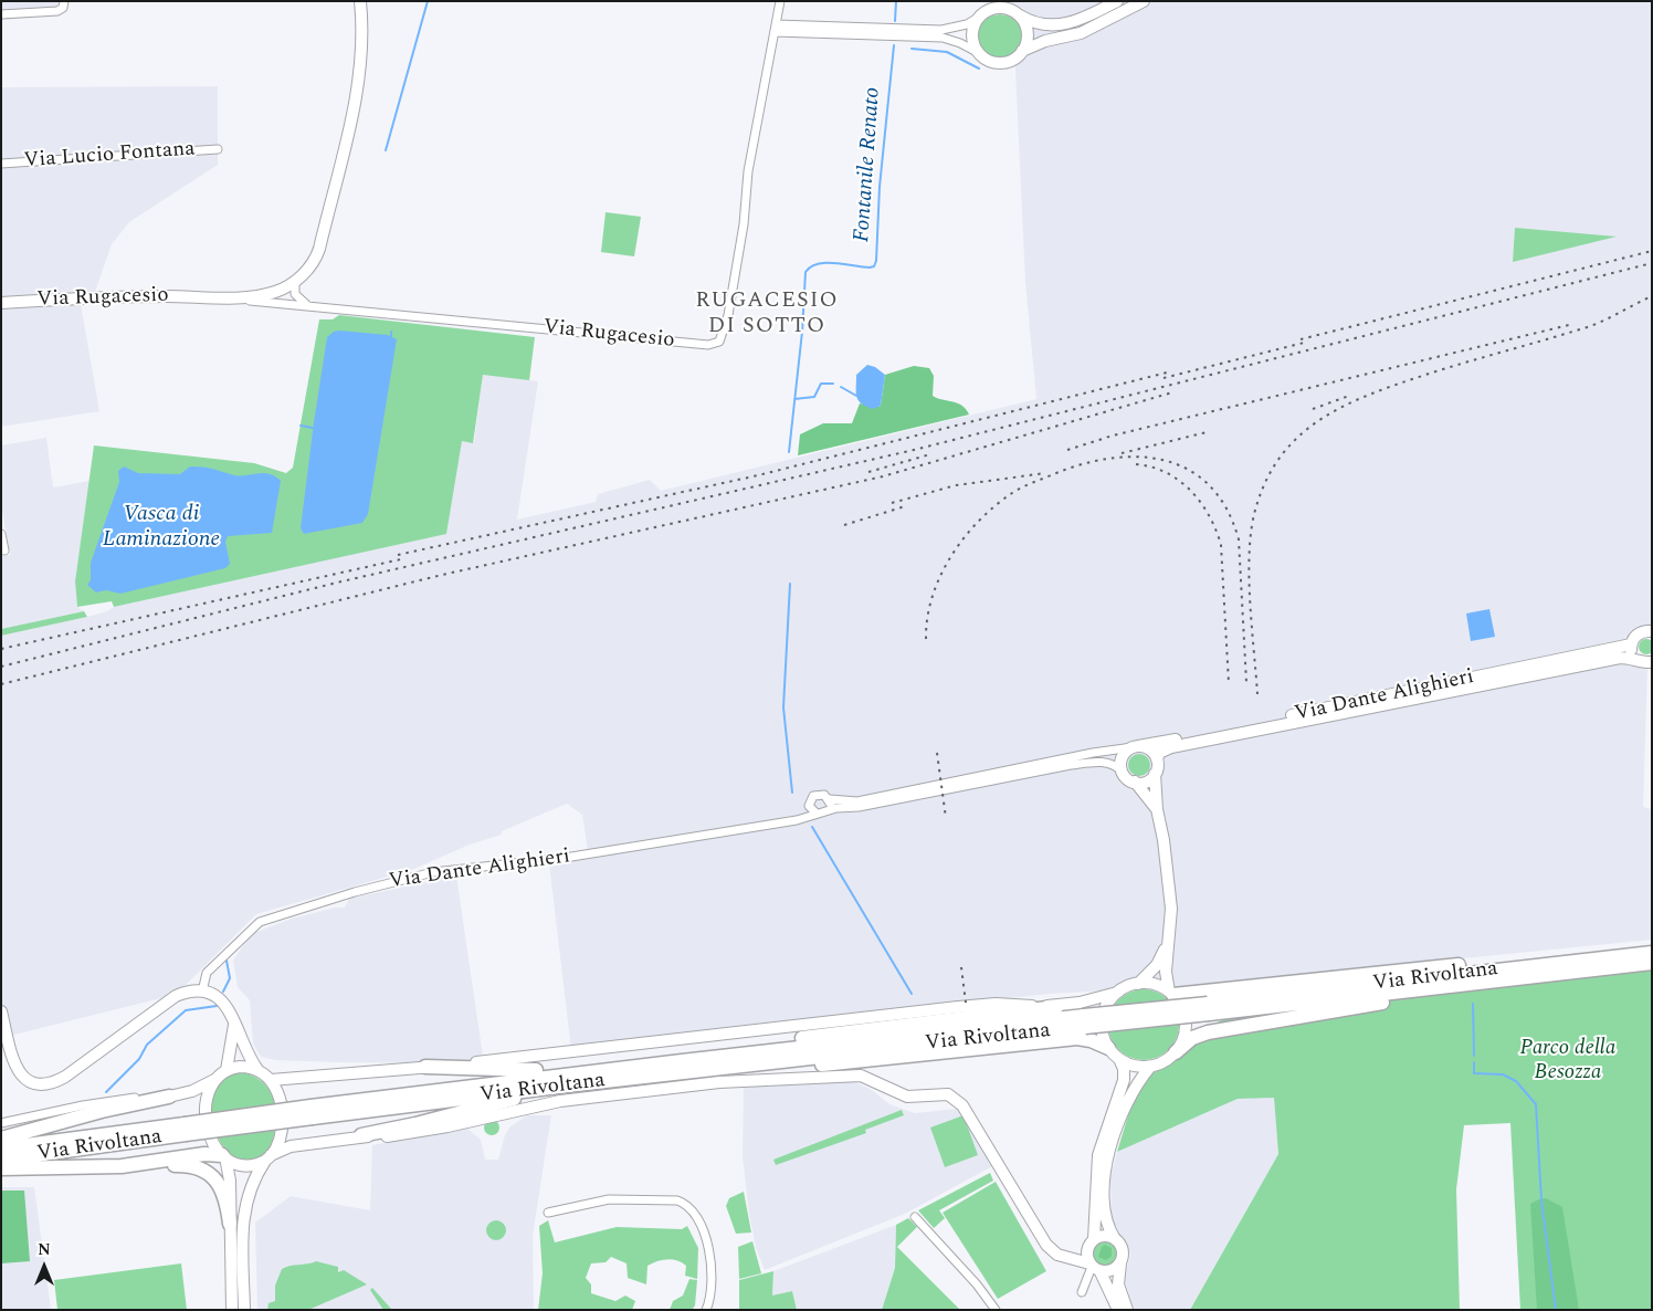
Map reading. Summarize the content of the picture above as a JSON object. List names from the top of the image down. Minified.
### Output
{"streets":{"highway":["Via Rivoltana"],"street":["Via Lucio Fontana","Via Rugacesio","Via Dante Alighieri"]},"districts":["RUGACESIO DI SOTTO"],"water":["Fontanile Renato","Vasca di Laminazione"],"parks":["Parco della Besozza"],"north":"top"}
